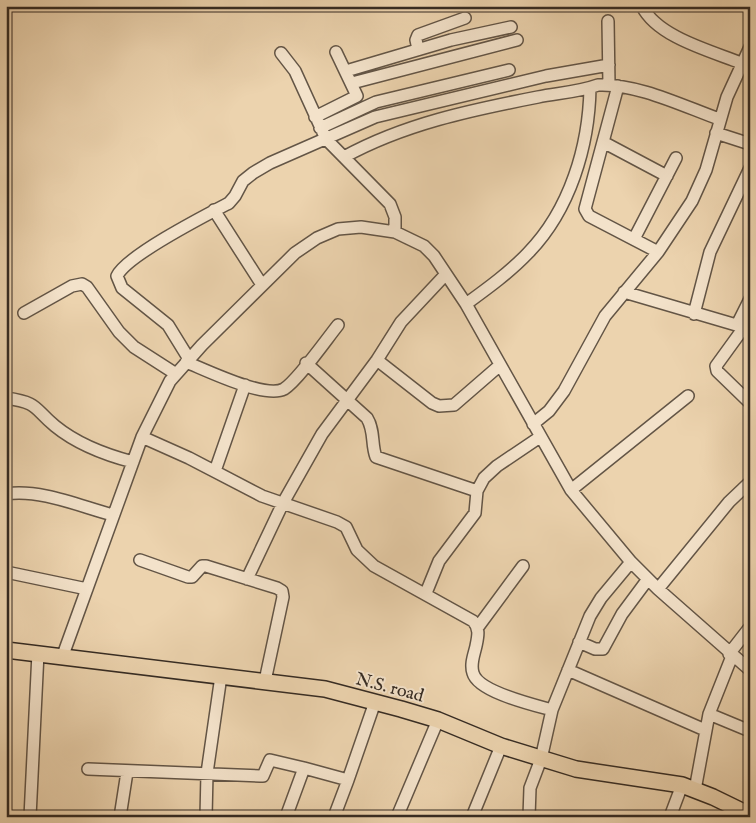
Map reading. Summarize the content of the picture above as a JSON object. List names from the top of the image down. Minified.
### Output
{"streets":{"main road":["N.S. road"]}}
